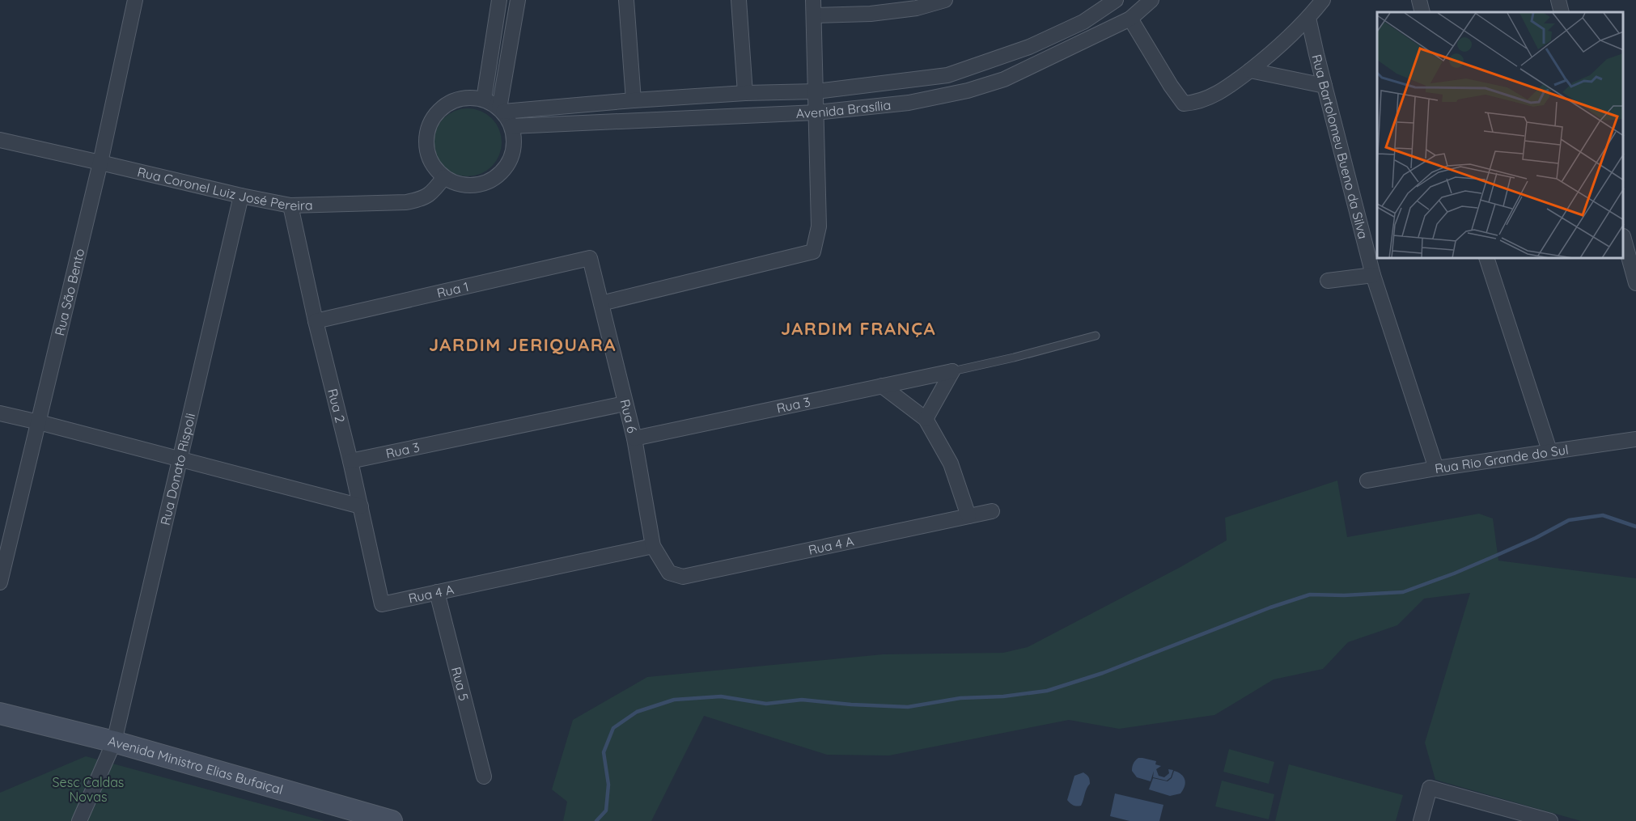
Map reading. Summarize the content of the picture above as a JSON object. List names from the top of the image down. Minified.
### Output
{"streets":{"main road":["Avenida Ministro Elias Bufaiçal"],"street":["Avenida Brasília","Rua Bartolomeu Bueno da Silva","Rua Coronel Luiz José Pereira","Rua 1","Rua São Bento","Rua 3","Rua 2","Rua 6","Rua Rio Grande do Sul","Rua Donato Rispoli","Rua 4 A","Rua 5"]},"crossings":[["Avenida Brasília","Rua Coronel Luiz José Pereira"],["Rua Bartolomeu Bueno da Silva","Rua Rio Grande do Sul"],["Rua Coronel Luiz José Pereira","Rua São Bento"],["Rua Coronel Luiz José Pereira","Rua 2"],["Rua Coronel Luiz José Pereira","Rua Donato Rispoli"],["Rua 1","Rua 2"],["Rua 1","Rua 6"],["Rua 3","Rua 2"],["Rua 3","Rua 6"],["Rua 2","Rua 4 A"],["Rua 6","Rua 4 A"],["Rua Donato Rispoli","Avenida Ministro Elias Bufaiçal"],["Rua 4 A","Rua 5"]],"districts":["JARDIM FRANÇA","JARDIM JERIQUARA"],"parks":["Sesc Caldas Novas"]}
